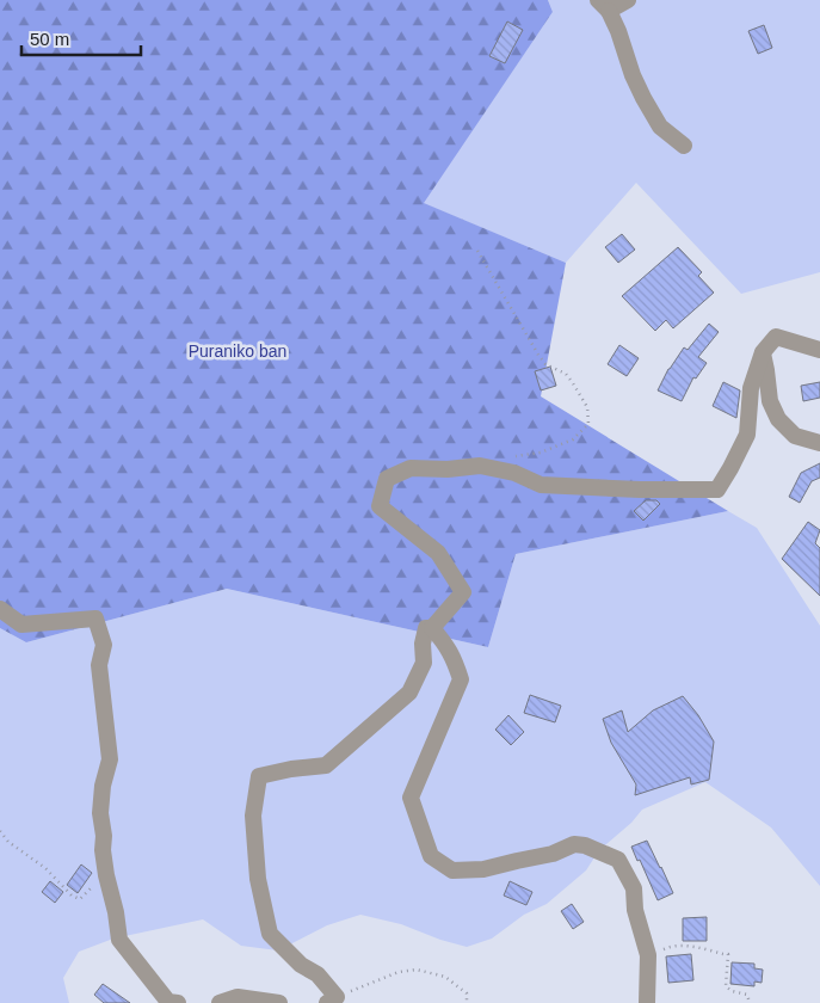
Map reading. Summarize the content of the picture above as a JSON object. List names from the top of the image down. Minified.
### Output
{"parks":["Puraniko ban"],"scale_bar":"50 m"}
